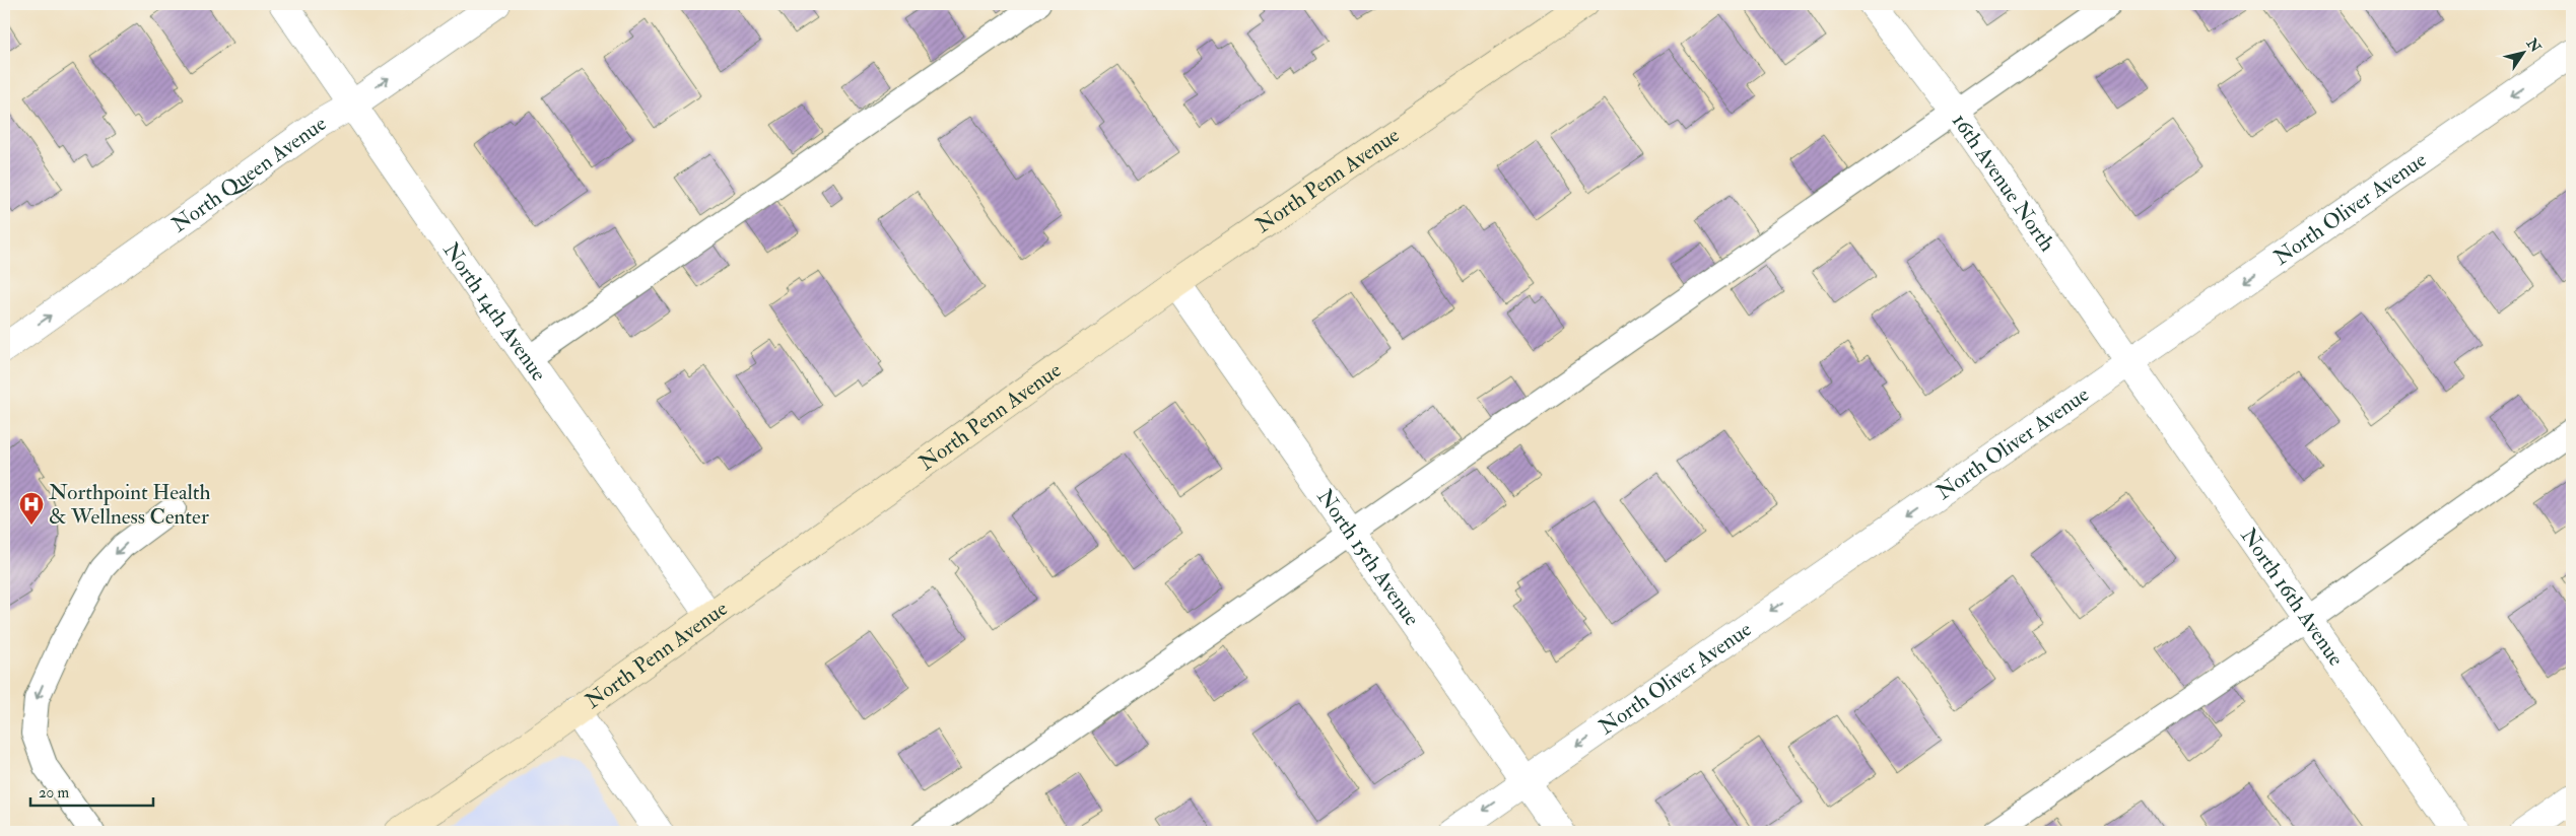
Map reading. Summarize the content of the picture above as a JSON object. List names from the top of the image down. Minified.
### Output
{"streets":{"main road":["North Penn Avenue"],"street":["North Queen Avenue","16th Avenue North","North Oliver Avenue","North 14th Avenue","North 15th Avenue","North 16th Avenue"]},"crossings":[["North Queen Avenue","North 14th Avenue"],["North Penn Avenue","North 14th Avenue"],["North Penn Avenue","North 15th Avenue"],["16th Avenue North","North Oliver Avenue"],["16th Avenue North","North 16th Avenue"],["North Oliver Avenue","North 15th Avenue"],["North Oliver Avenue","North 16th Avenue"]],"one_way":["North Queen Avenue","North Oliver Avenue"],"places":{"hospital":["Northpoint Health & Wellness Center"]},"scale_bar":"20 m","north":"top right"}
